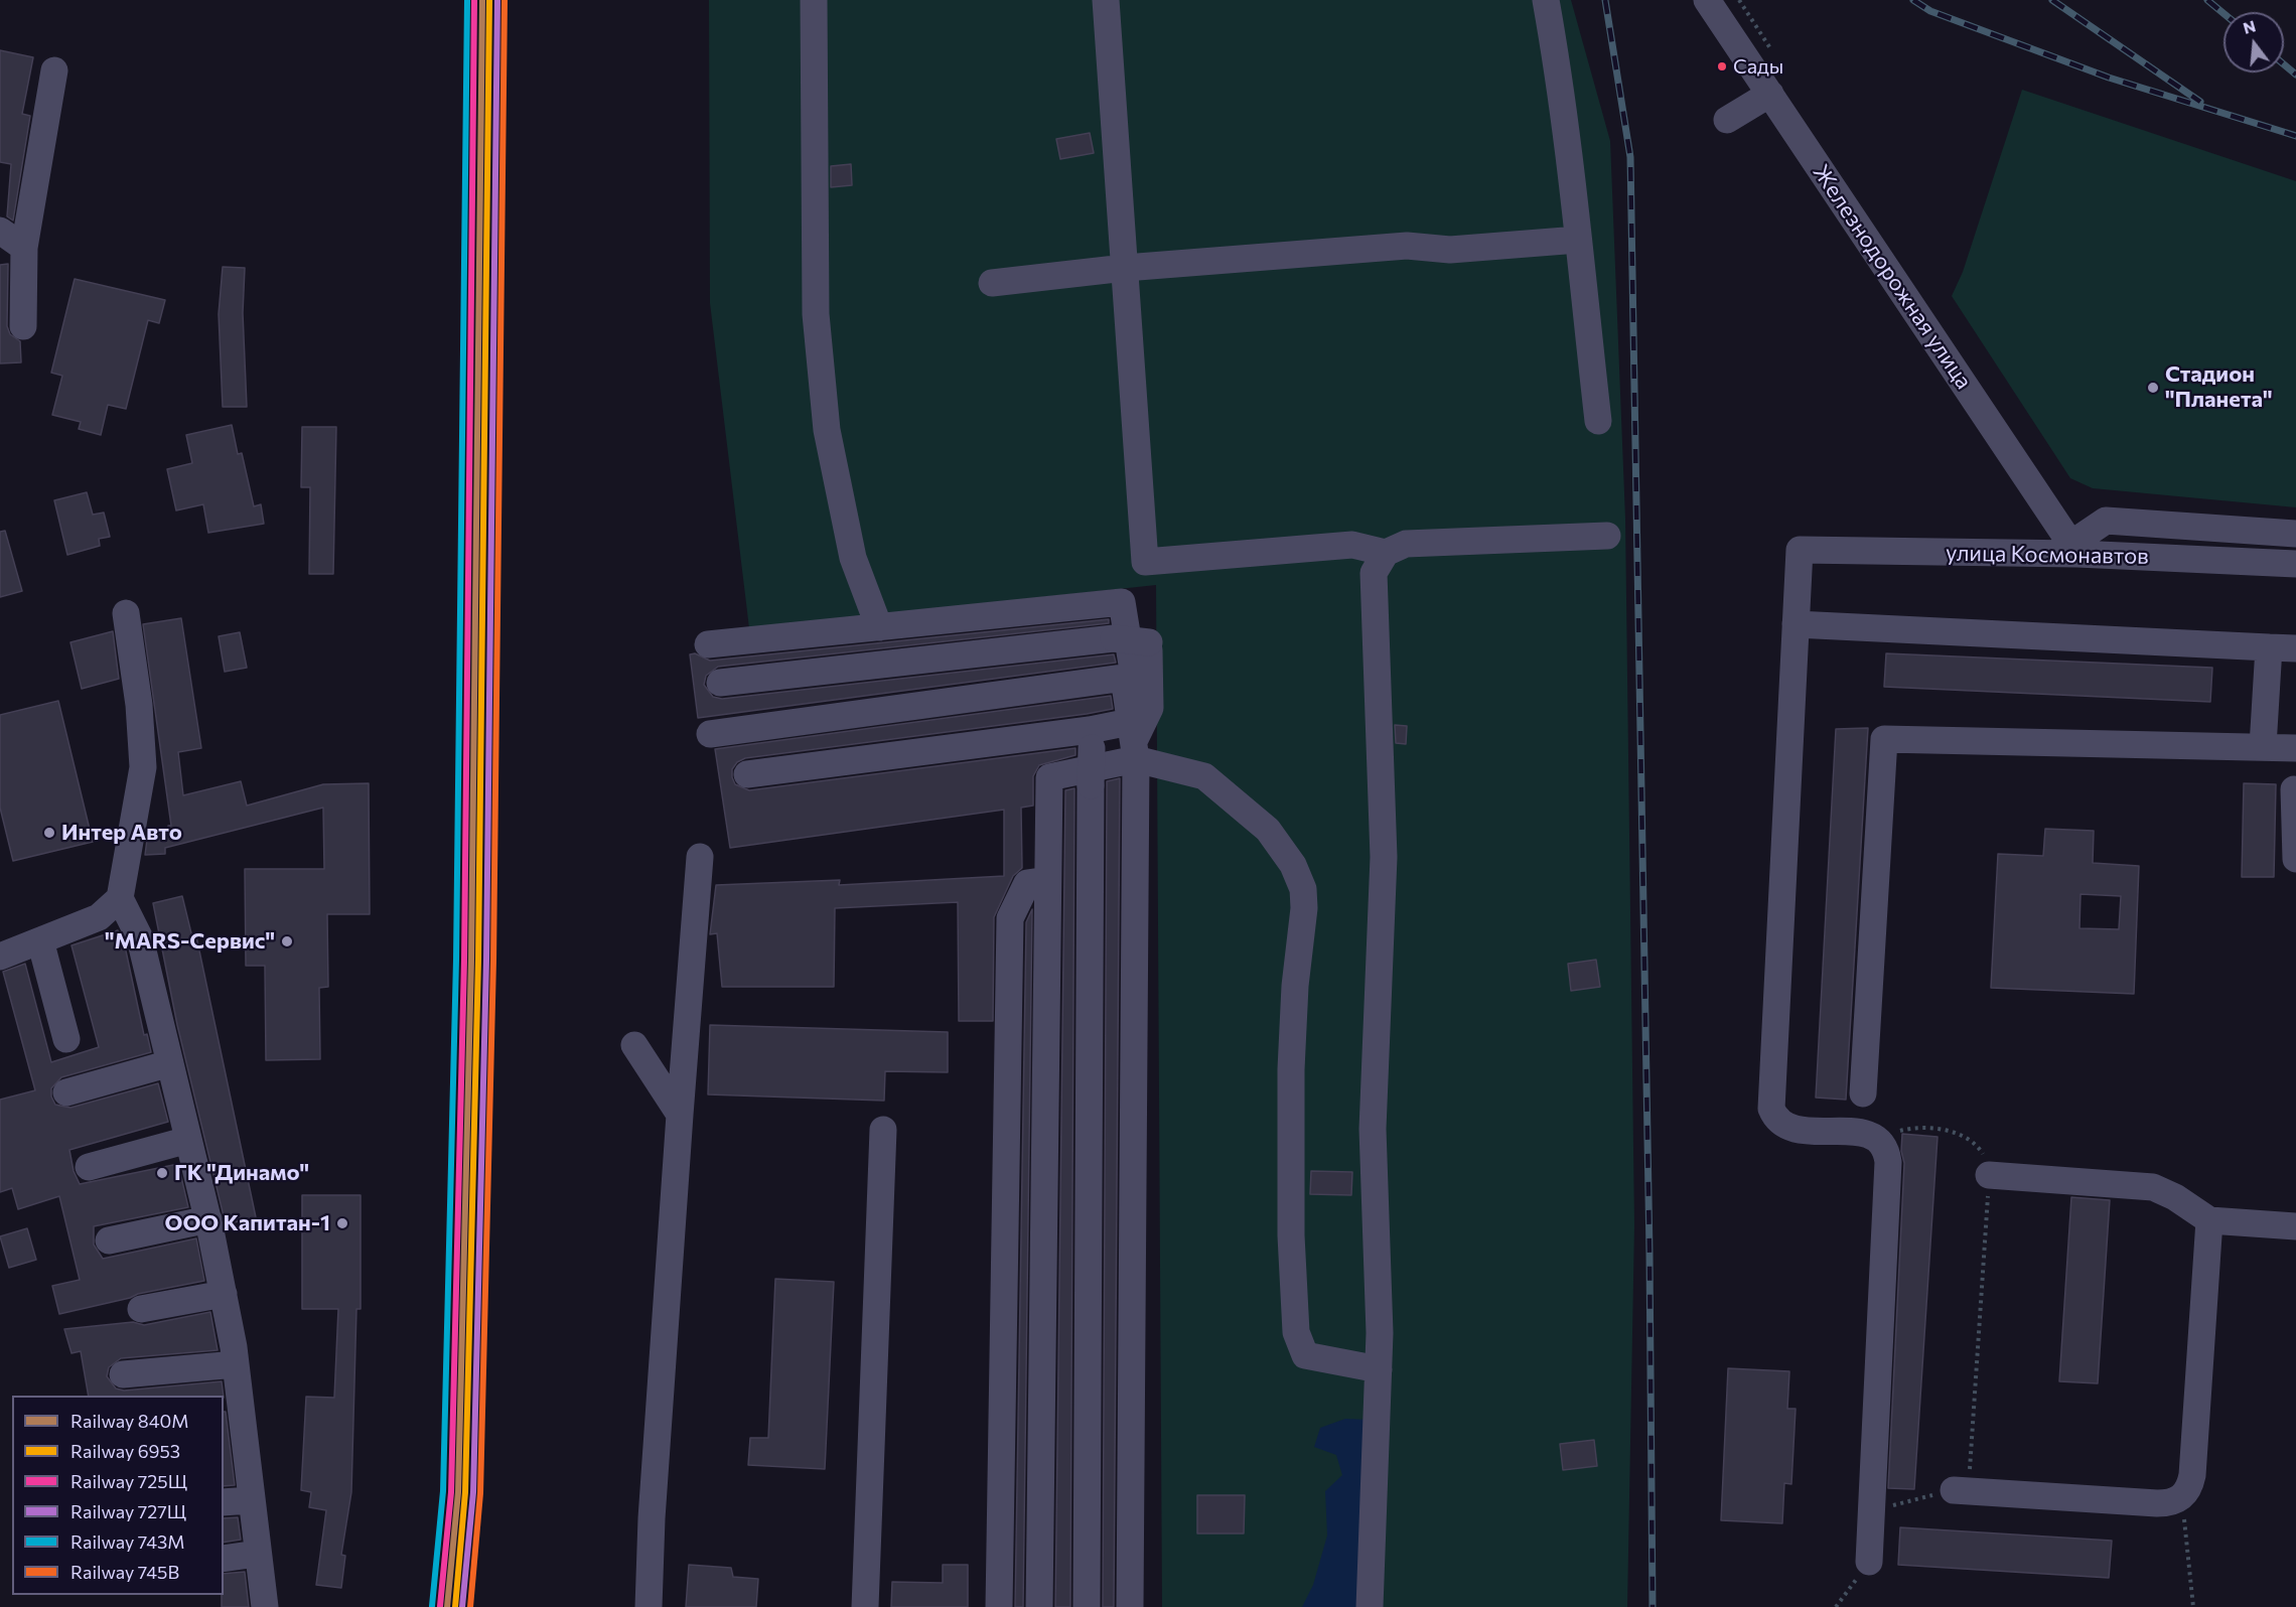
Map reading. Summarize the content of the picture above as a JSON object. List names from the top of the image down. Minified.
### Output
{"streets":{"street":["Железнодорожная улица","улица Космонавтов"]},"crossings":[["Железнодорожная улица","улица Космонавтов"]],"places":["Сады","Стадион \"Планета\"","Интер Авто","\"MARS-Сервис\"","ГК \"Динамо\"","ООО Капитан-1"],"lines":["rail line 840М","rail line 6953","rail line 725Щ","rail line 727Щ","rail line 743М","rail line 745В"],"legend":["Railway 840М","Railway 6953","Railway 725Щ","Railway 727Щ","Railway 743М","Railway 745В"],"north":"top"}
